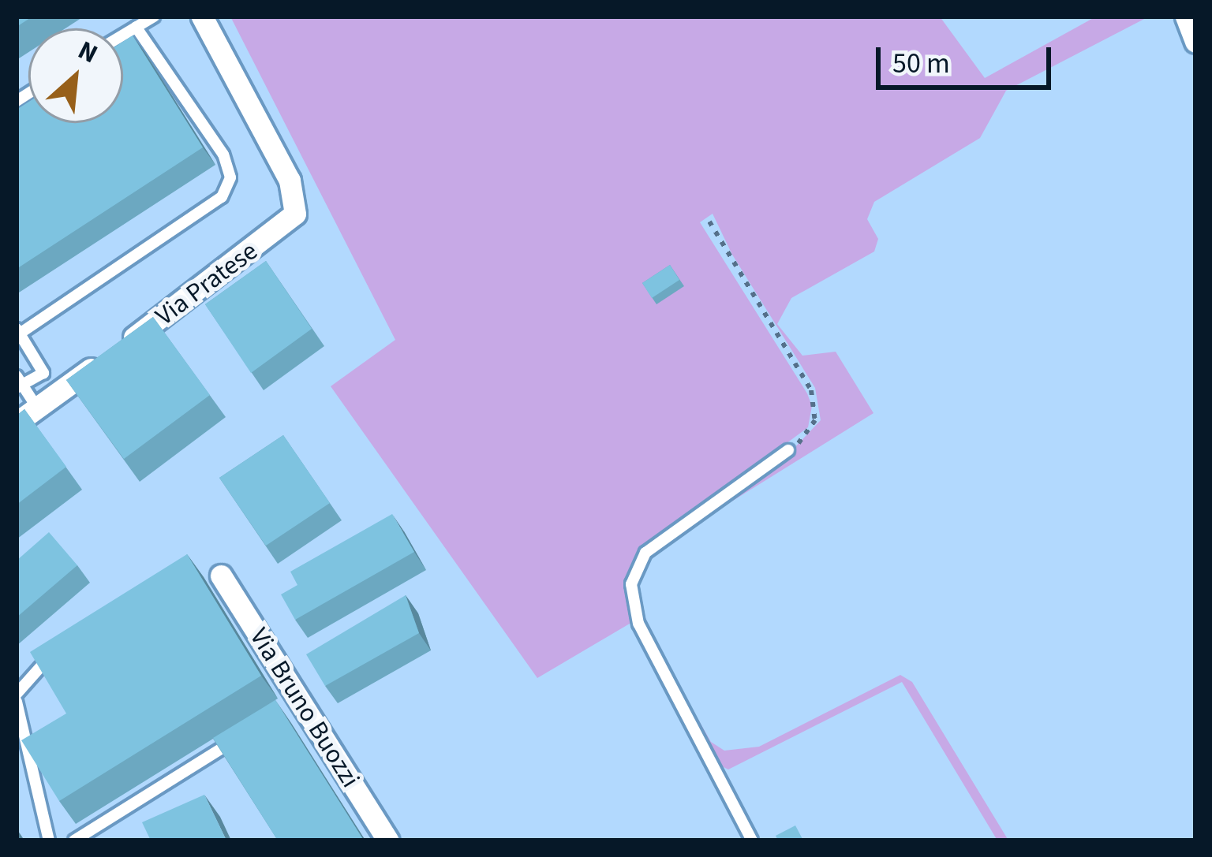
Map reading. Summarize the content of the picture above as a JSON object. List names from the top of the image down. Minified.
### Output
{"streets":{"street":["Via Pratese","Via Bruno Buozzi"]},"scale_bar":"50 m","north":"top right"}
